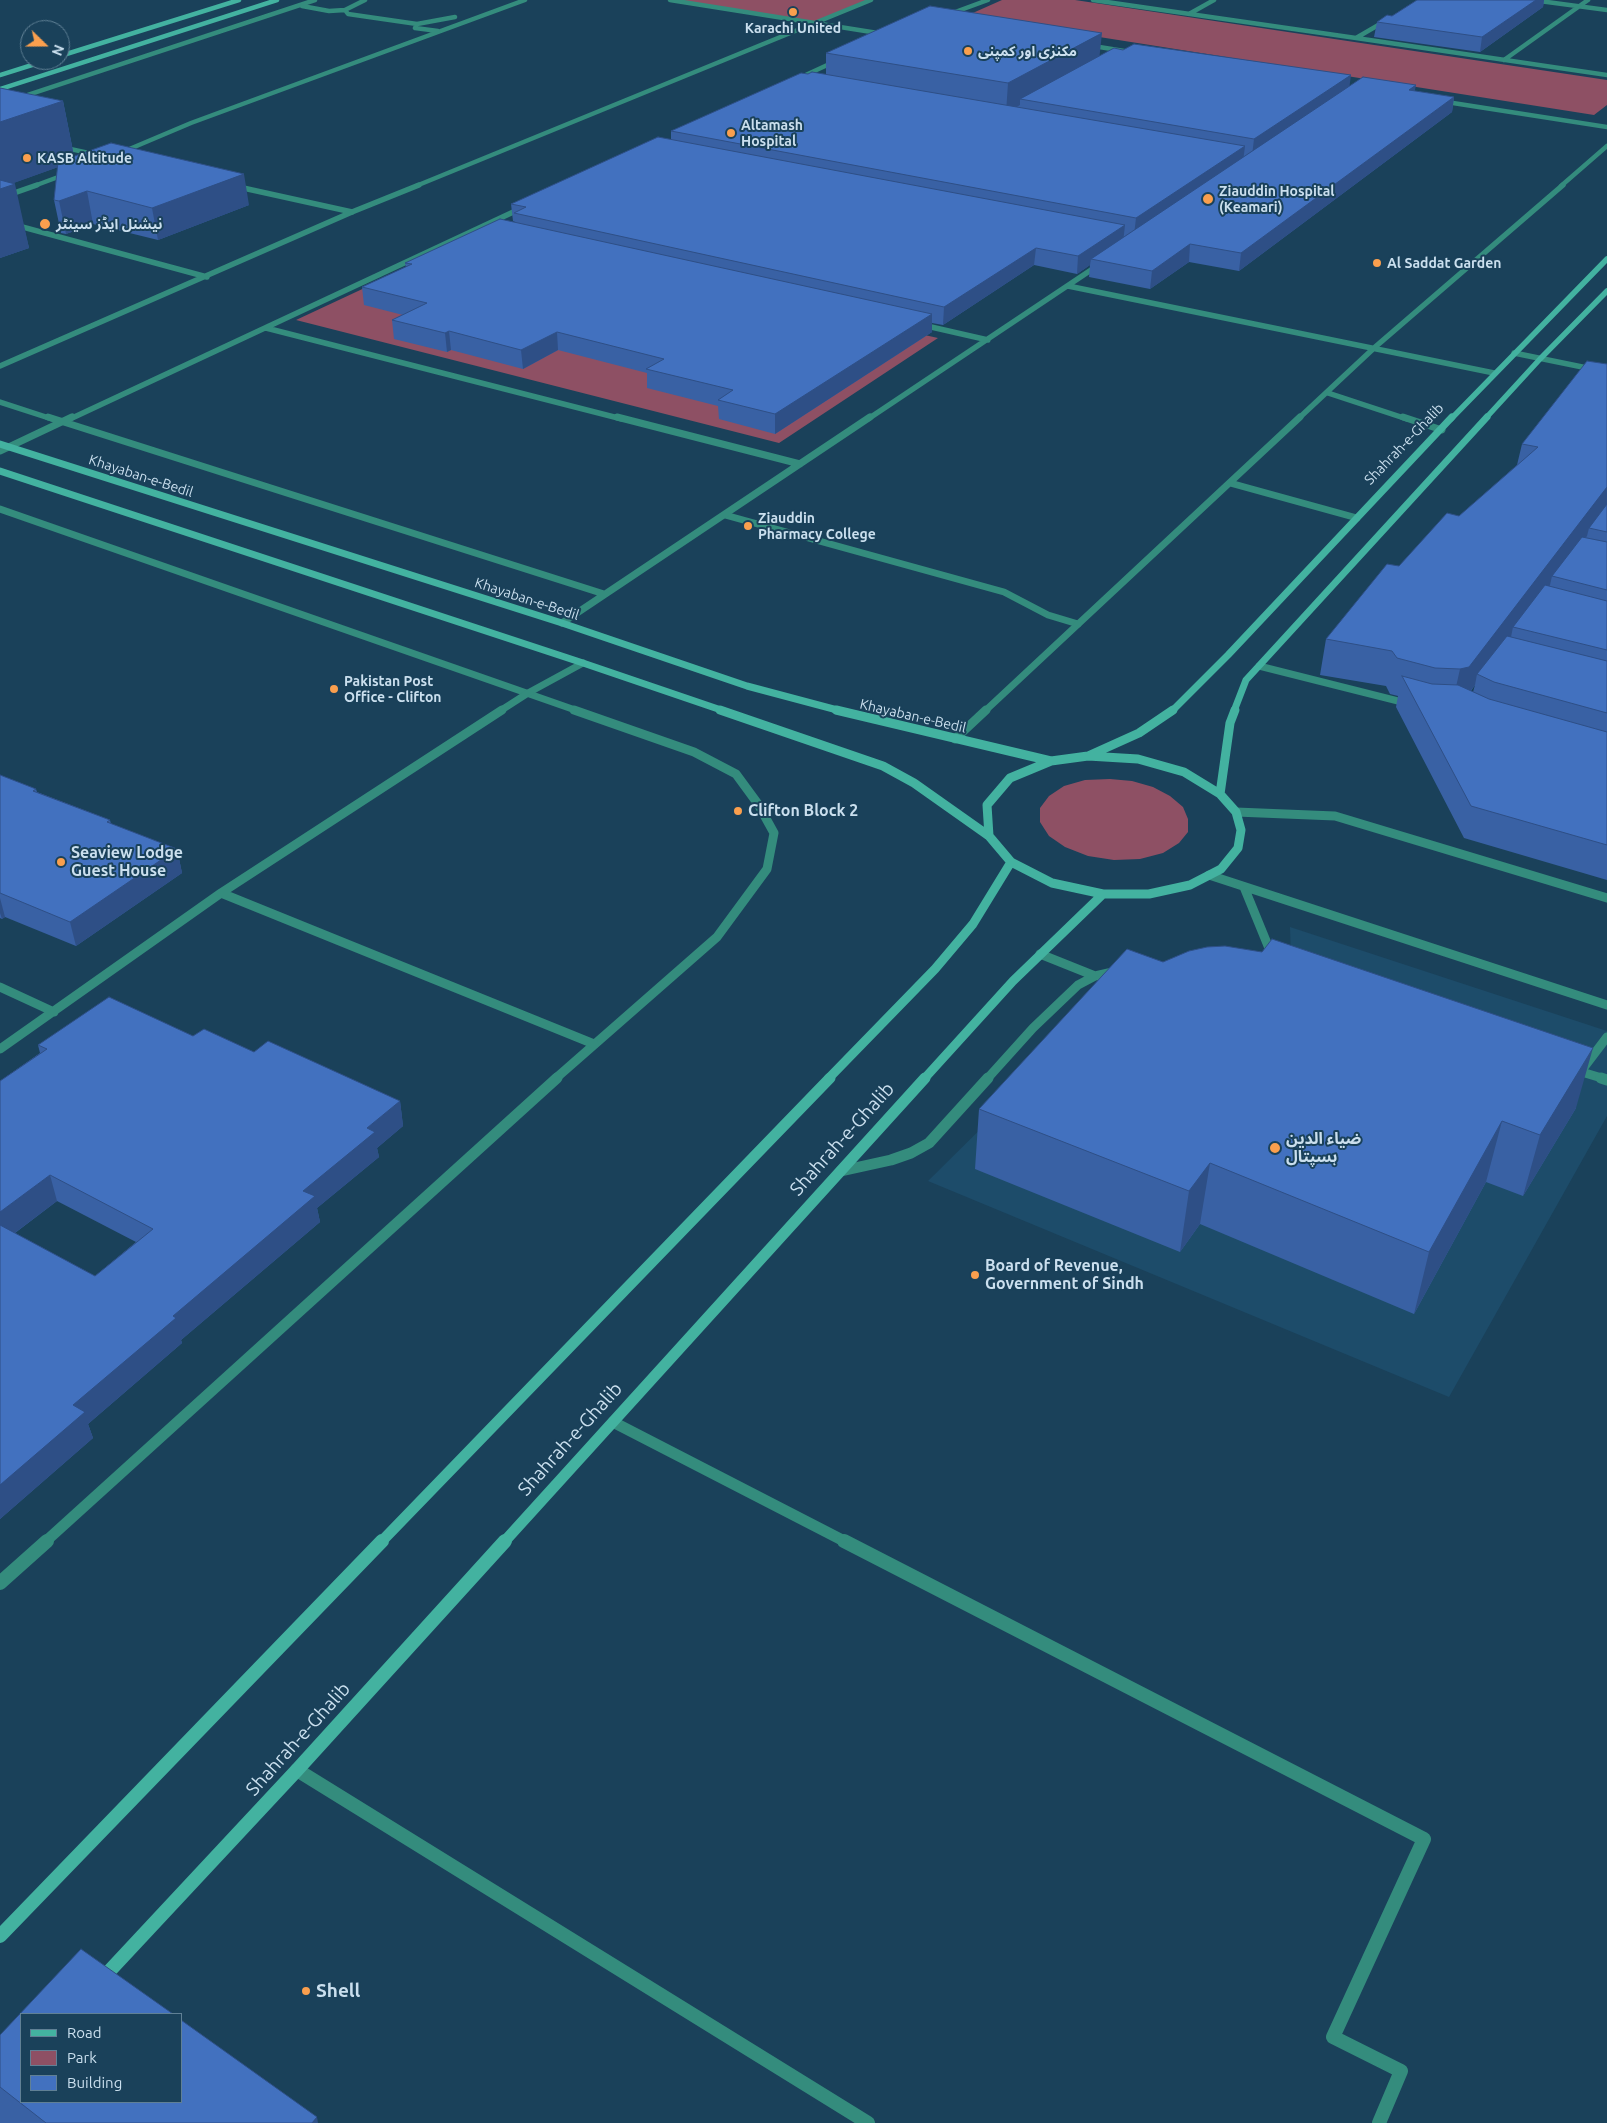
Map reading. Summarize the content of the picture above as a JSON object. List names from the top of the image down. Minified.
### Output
{"streets":{"main road":["Shahrah-e-Ghalib","Khayaban-e-Bedil"]},"places":["Karachi United","مکنزی اور کمپنی","Altamash Hospital","KASB Altitude","Ziauddin Hospital (Keamari)","نیشنل ایڈز سینٹر","Al Saddat Garden","Ziauddin Pharmacy College","Pakistan Post Office - Clifton","Clifton Block 2","Seaview Lodge Guest House","ضیاء الدین ہسپتال","Board of Revenue, Government of Sindh","Shell"],"legend":["Road","Park","Building"],"north":"right"}
